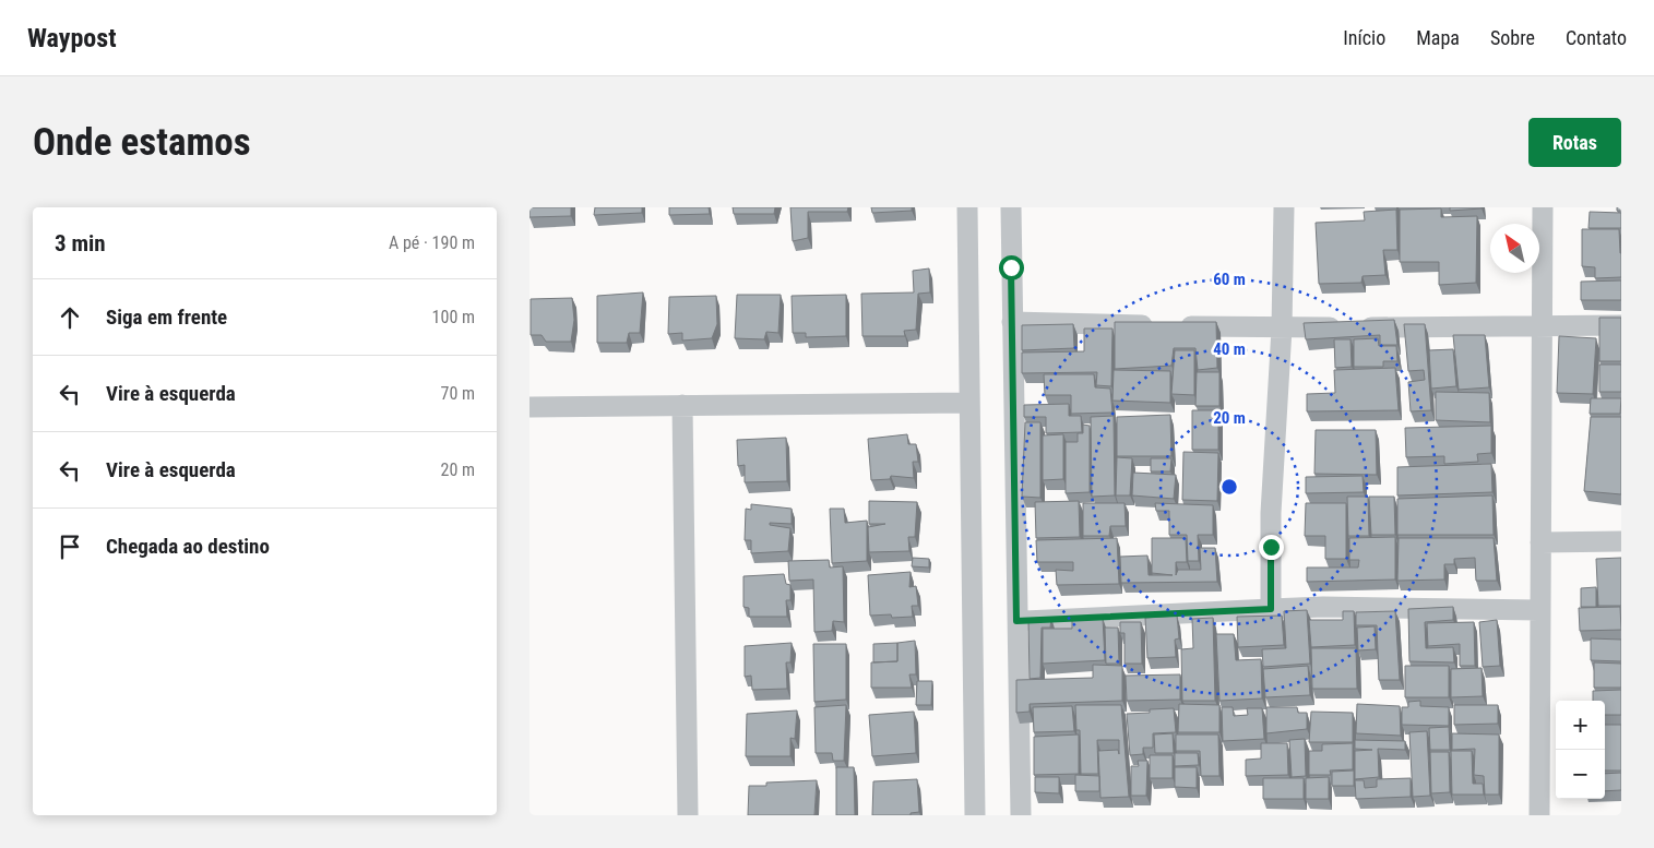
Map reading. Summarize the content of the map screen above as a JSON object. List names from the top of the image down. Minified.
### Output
{"north":"top left","page":{"header":"Waypost","nav":["Início","Mapa","Sobre","Contato"],"buttons":"Rotas","title":"Onde estamos","heading":["3 min","A pé · 190 m"],"list":[["Siga em frente","100 m"],["Vire à esquerda","70 m"],["Vire à esquerda","20 m"],"Chegada ao destino"],"map_buttons":["+","−"]},"rings":["60 m","40 m","20 m"]}
